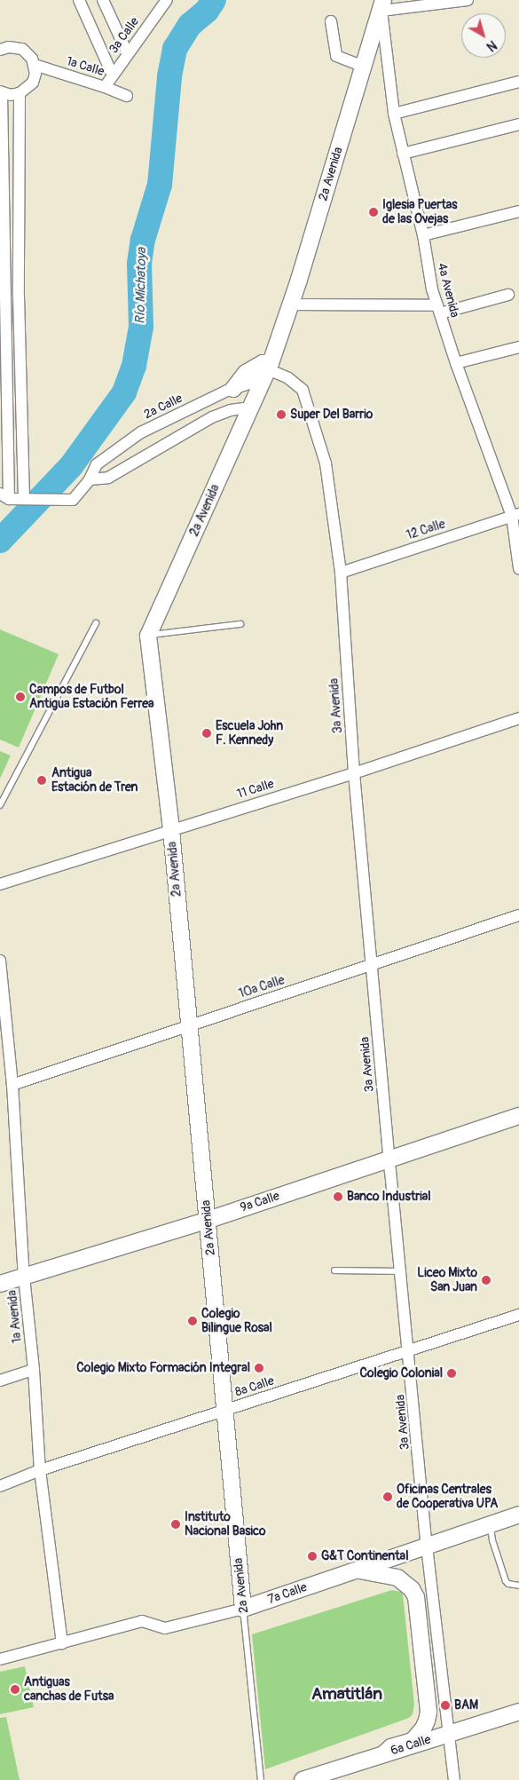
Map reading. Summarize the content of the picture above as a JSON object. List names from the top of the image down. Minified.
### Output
{"streets":{"main road":["2a Avenida","9a Calle","7a Calle","6a Calle"],"street":["3a Calle","1a Calle","4a Avenida","2a Calle","12 Calle","3a Avenida","11 Calle","10a Calle","1a Avenida","8a Calle"]},"crossings":[["3a Calle","1a Calle"],["2a Avenida","4a Avenida"],["2a Avenida","3a Avenida"],["2a Avenida","11 Calle"],["2a Avenida","10a Calle"],["2a Avenida","9a Calle"],["2a Avenida","8a Calle"],["2a Avenida","7a Calle"],["4a Avenida","12 Calle"],["12 Calle","3a Avenida"],["3a Avenida","11 Calle"],["3a Avenida","10a Calle"],["3a Avenida","9a Calle"],["3a Avenida","8a Calle"],["3a Avenida","7a Calle"],["3a Avenida","6a Calle"],["10a Calle","1a Avenida"],["9a Calle","1a Avenida"],["1a Avenida","8a Calle"],["1a Avenida","7a Calle"]],"districts":["Amatitlán"],"water":["Río Michatoya"],"places":["Iglesia Puertas de las Ovejas","Super Del Barrio","Campos de Futbol Antigua Estación Ferrea","Escuela John F. Kennedy","Antigua Estación de Tren","Banco Industrial","Liceo Mixto San Juan","Colegio Bilingue Rosal","Colegio Mixto Formación Integral","Colegio Colonial","Oficinas Centrales de Cooperativa UPA","Instituto Nacional Basico","G&T Continental","Antiguas canchas de Futsa","BAM"],"north":"bottom right"}
